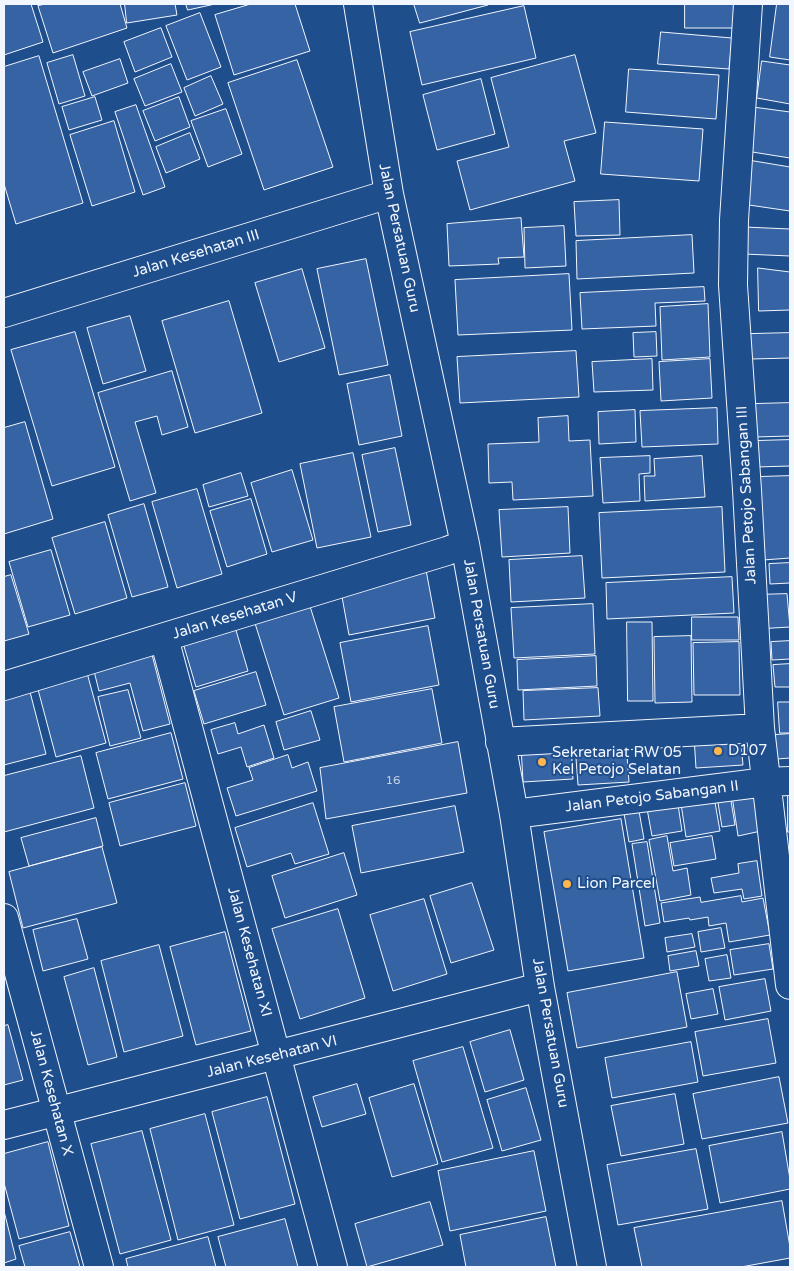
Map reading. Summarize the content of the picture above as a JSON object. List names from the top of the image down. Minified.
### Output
{"streets":{"street":["Jalan Persatuan Guru","Jalan Kesehatan III","Jalan Petojo Sabangan III","Jalan Kesehatan V","Jalan Petojo Sabangan II","Jalan Kesehatan XI","Jalan Kesehatan VI","Jalan Kesehatan X"]},"crossings":[["Jalan Persatuan Guru","Jalan Kesehatan III"],["Jalan Persatuan Guru","Jalan Kesehatan V"],["Jalan Persatuan Guru","Jalan Petojo Sabangan II"],["Jalan Persatuan Guru","Jalan Kesehatan VI"],["Jalan Petojo Sabangan III","Jalan Petojo Sabangan II"],["Jalan Kesehatan V","Jalan Kesehatan XI"],["Jalan Kesehatan XI","Jalan Kesehatan VI"],["Jalan Kesehatan VI","Jalan Kesehatan X"]],"places":["D107","Sekretariat RW 05 Kel Petojo Selatan","Lion Parcel"],"house_numbers":["16"]}
